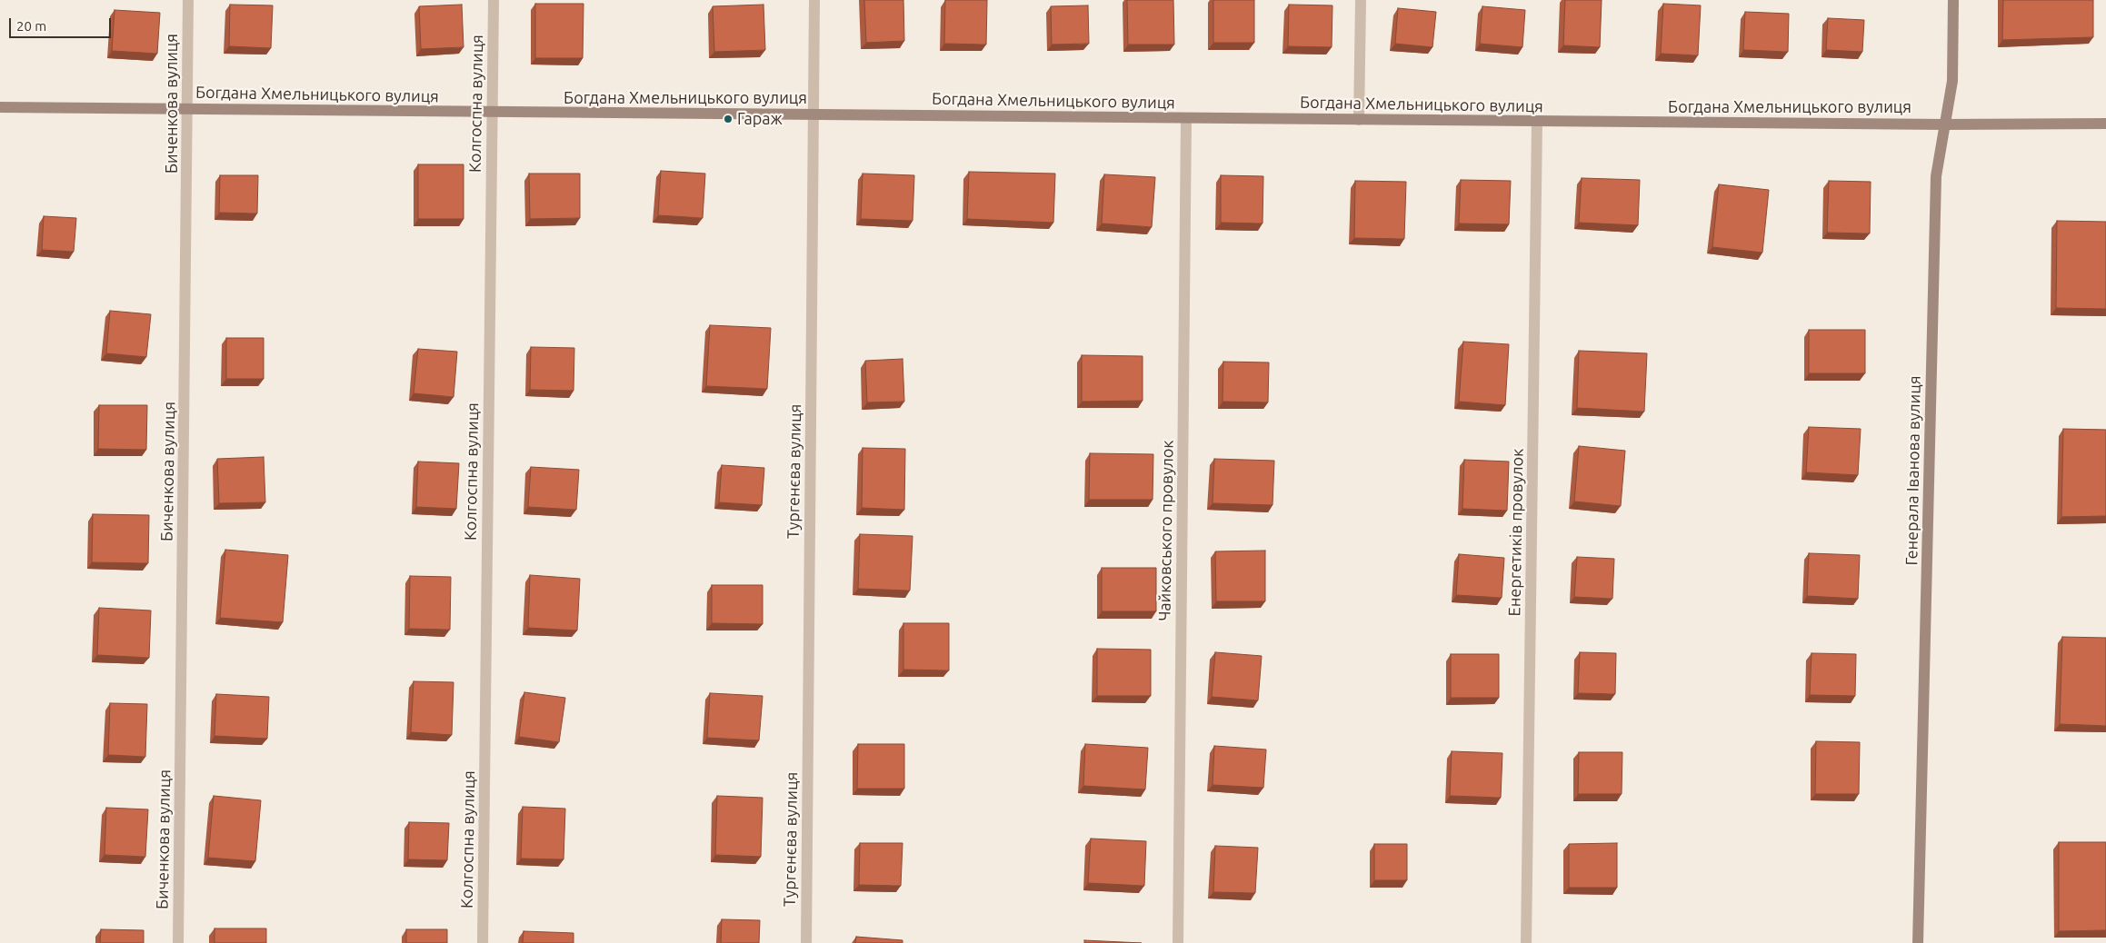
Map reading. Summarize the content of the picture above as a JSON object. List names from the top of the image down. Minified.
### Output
{"streets":{"street":["Богдана Хмельницького вулиця","Биченкова вулиця","Колгоспна вулиця","Генерала Іванова вулиця","Тургенєва вулиця","Чайковського провулок","Енергетиків провулок"]},"crossings":[["Богдана Хмельницького вулиця","Биченкова вулиця"],["Богдана Хмельницького вулиця","Колгоспна вулиця"],["Богдана Хмельницького вулиця","Генерала Іванова вулиця"],["Богдана Хмельницького вулиця","Тургенєва вулиця"],["Богдана Хмельницького вулиця","Чайковського провулок"],["Богдана Хмельницького вулиця","Енергетиків провулок"]],"places":["Гараж"],"scale_bar":"20 m"}
